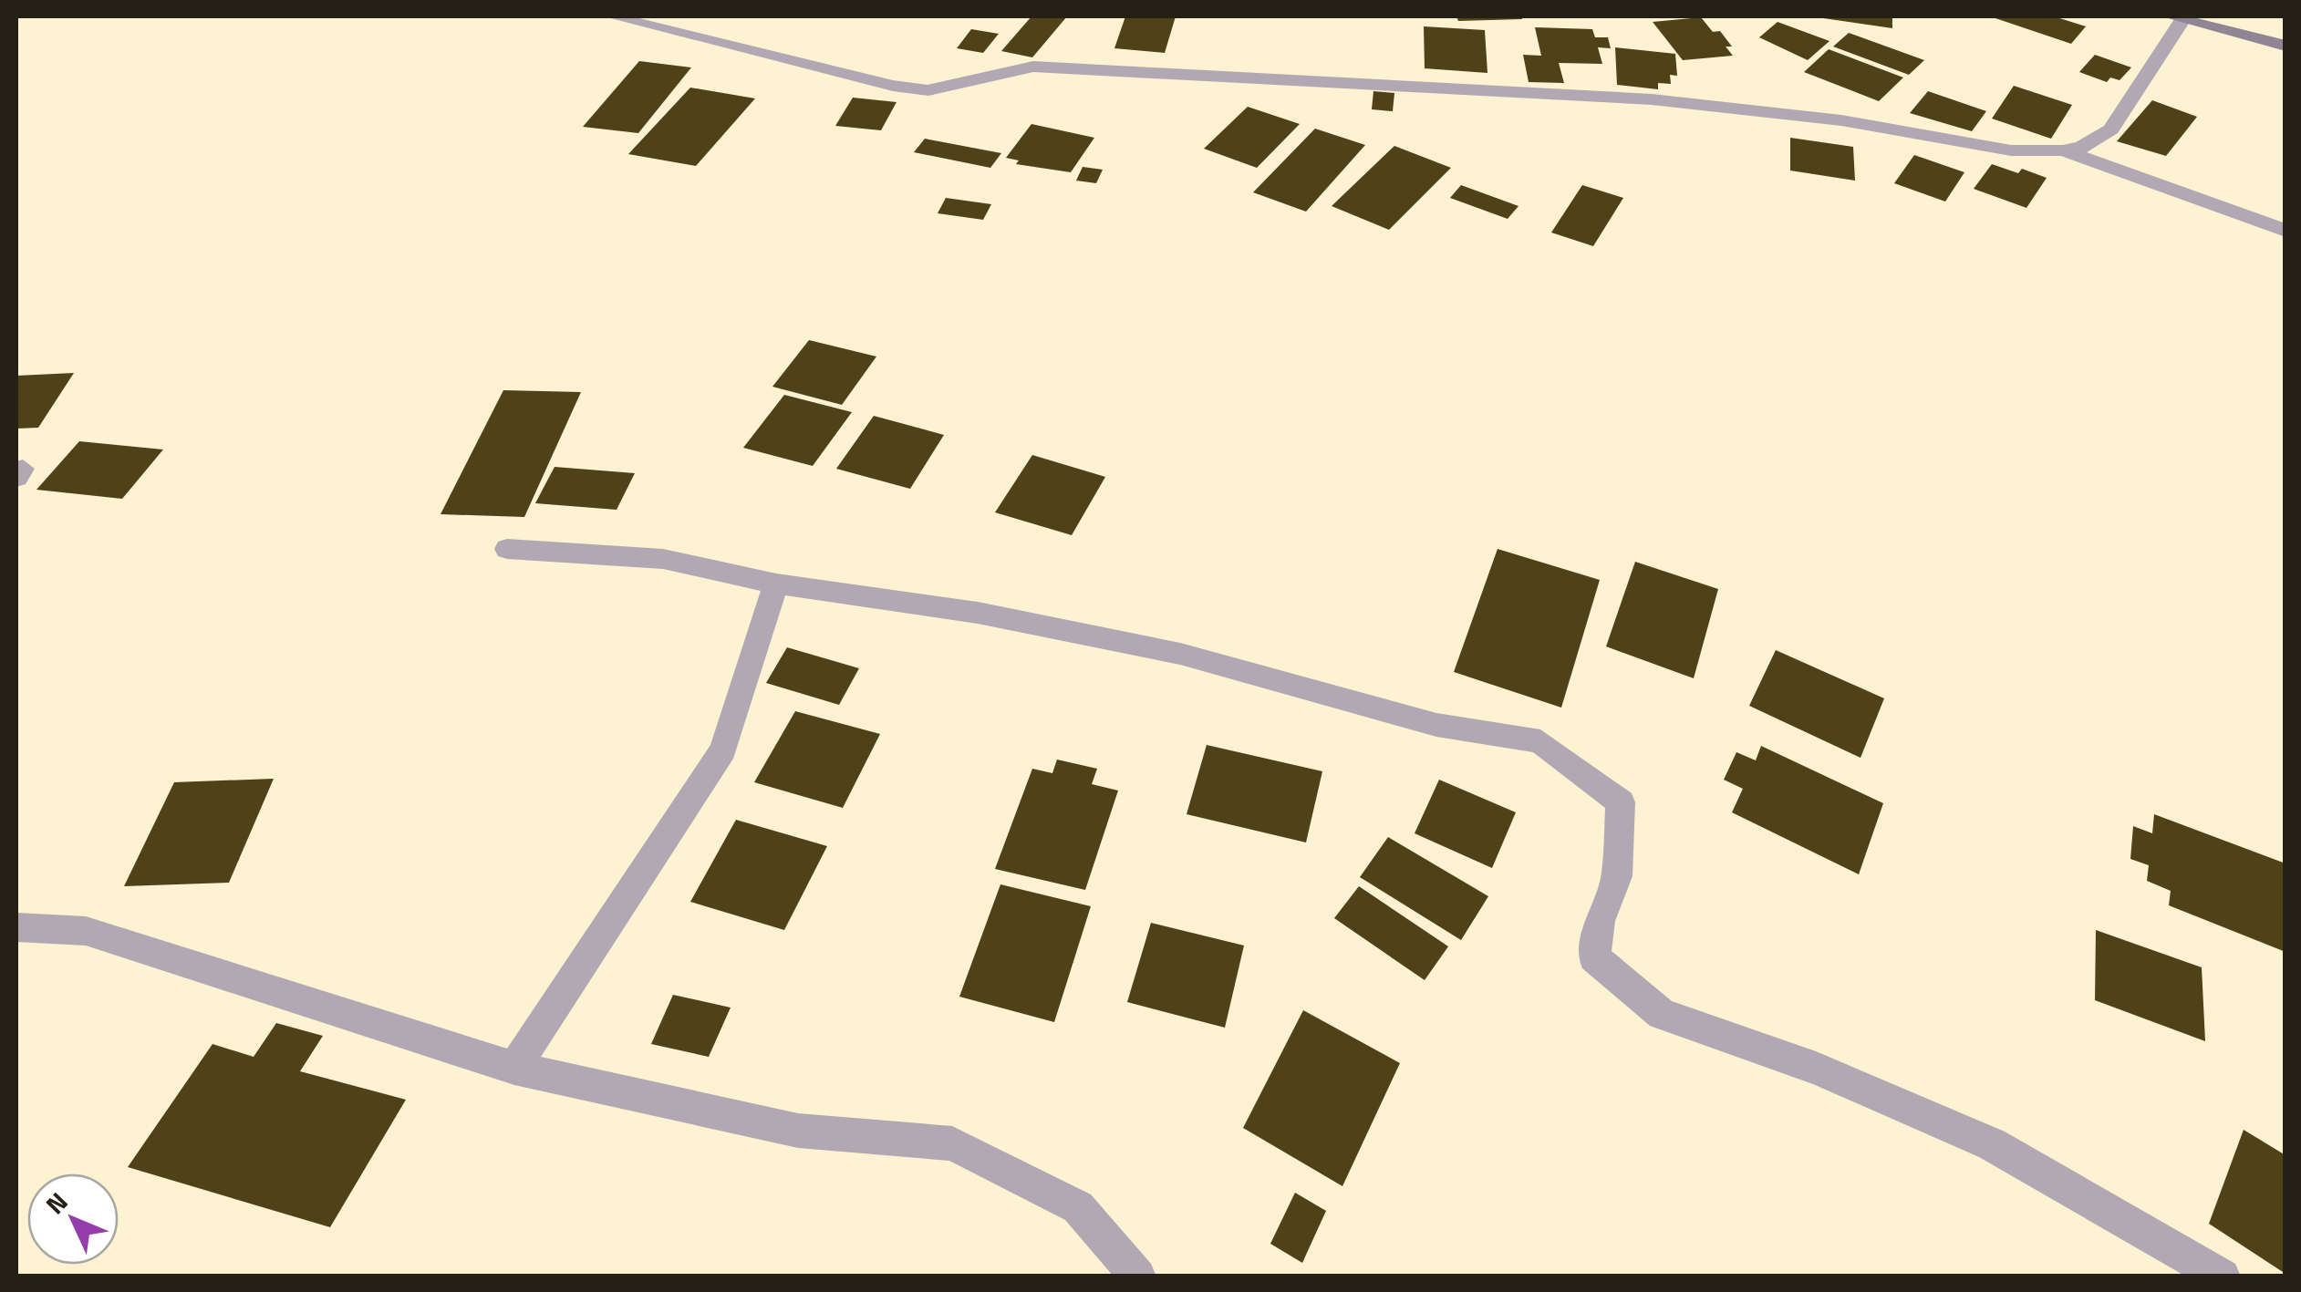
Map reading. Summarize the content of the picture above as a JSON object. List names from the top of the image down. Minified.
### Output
{"north":"top left"}
